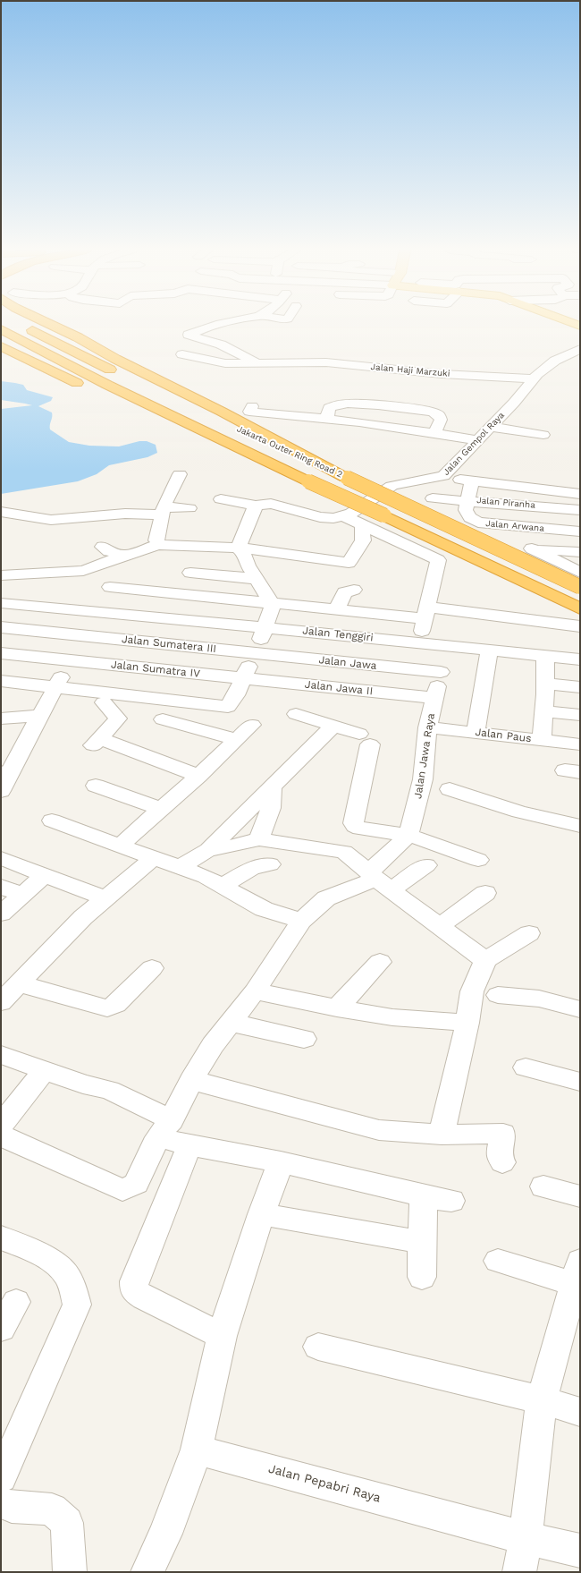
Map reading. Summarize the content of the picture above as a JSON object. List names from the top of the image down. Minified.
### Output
{"streets":{"highway":["Jakarta Outer Ring Road 2"],"street":["Jalan Haji Marzuki","Jalan Gempol Raya","Jalan Piranha","Jalan Arwana","Jalan Tenggiri","Jalan Sumatera III","Jalan Jawa","Jalan Sumatra IV","Jalan Jawa II","Jalan Paus","Jalan Jawa Raya","Jalan Pepabri Raya"]},"crossings":[["Jalan Haji Marzuki","Jalan Gempol Raya"],["Jalan Piranha","Jalan Arwana"],["Jalan Tenggiri","Jalan Jawa Raya"],["Jalan Sumatera III","Jalan Jawa"],["Jalan Jawa","Jalan Jawa Raya"],["Jalan Sumatra IV","Jalan Jawa II"],["Jalan Jawa II","Jalan Jawa Raya"],["Jalan Paus","Jalan Jawa Raya"]]}
